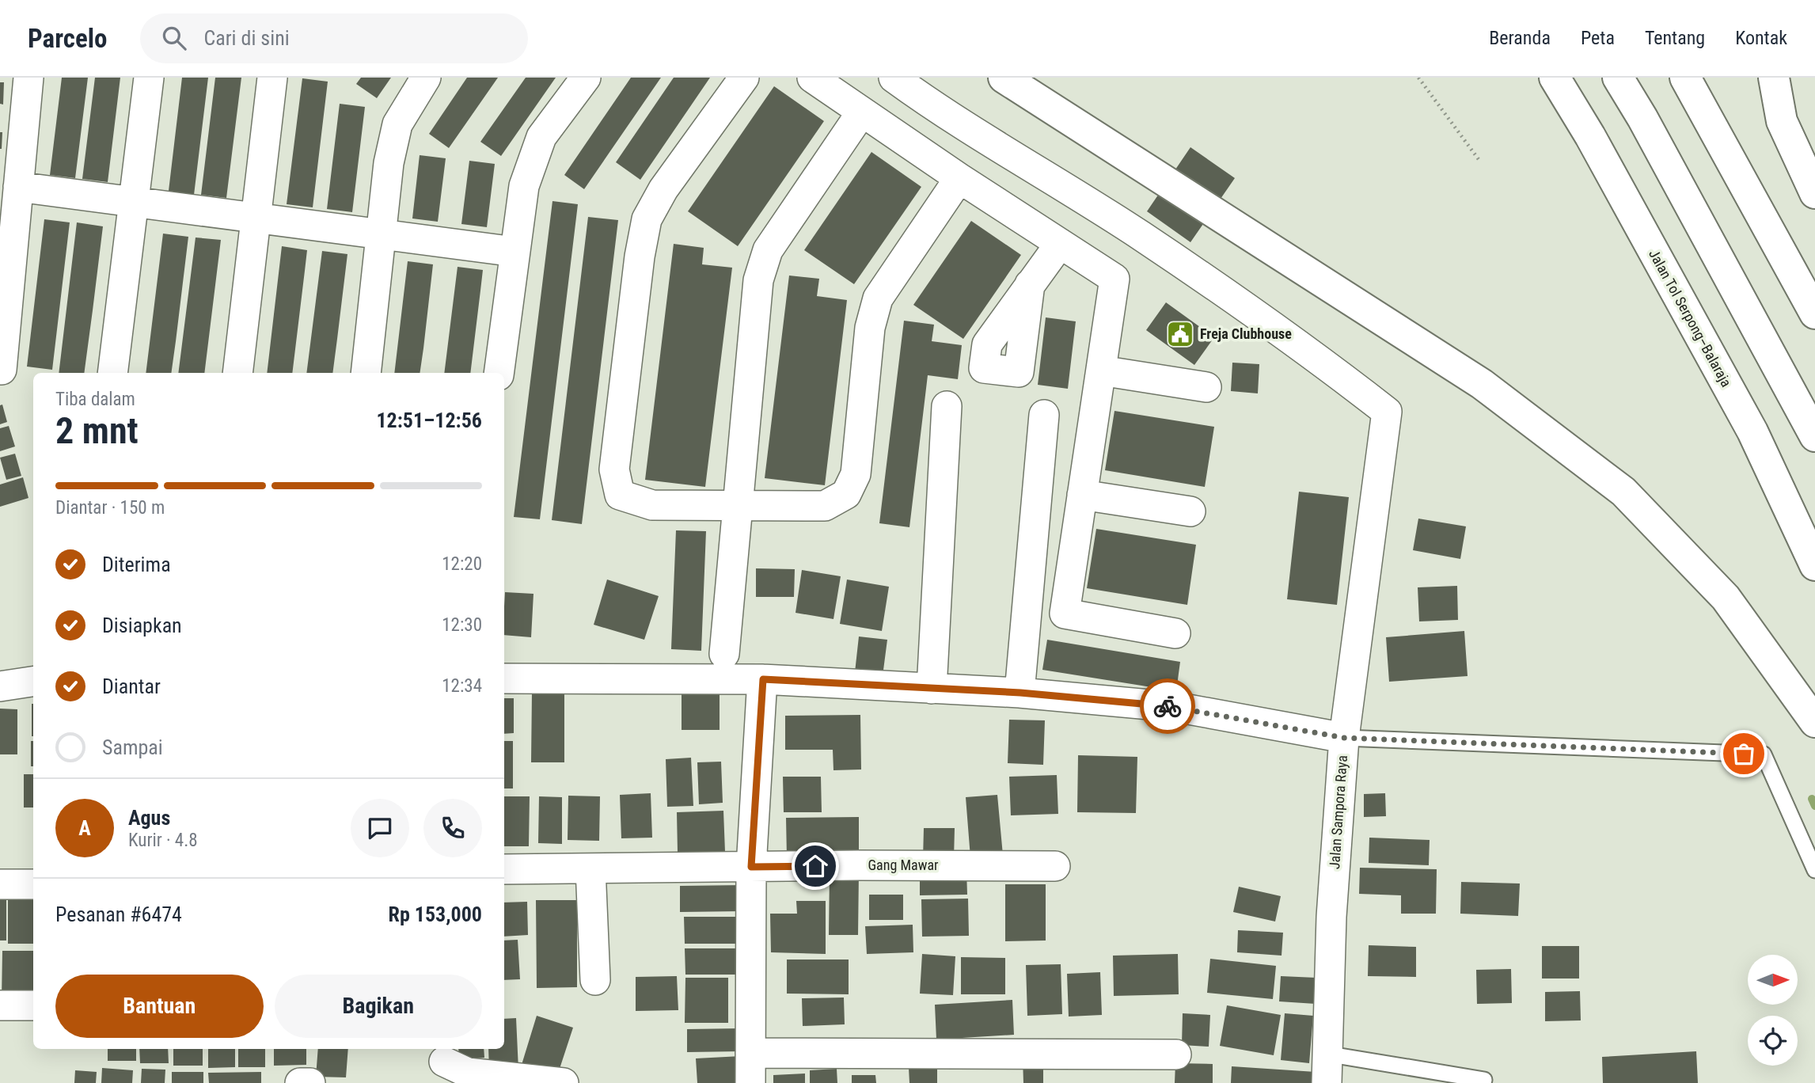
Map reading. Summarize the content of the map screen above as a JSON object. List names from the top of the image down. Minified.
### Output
{"streets":{"highway":["Jalan Tol Serpong–Balaraja"],"street":["Jalan Sampora Raya","Gang Mawar"]},"places":{"public building":["Freja Clubhouse"]},"north":"right","page":{"header":"Parcelo","search":"Cari di sini","nav":["Beranda","Peta","Tentang","Kontak"],"heading":["2 mnt","Tiba dalam","12:51–12:56"],"panel":["Agus","Kurir · 4.8","Pesanan #6474","Rp 153,000"],"bar":"Diantar · 150 m","list":[["Diterima","12:20"],["Disiapkan","12:30"],["Diantar","12:34"],"Sampai"],"round":"A","buttons":["Bantuan","Bagikan"]}}
